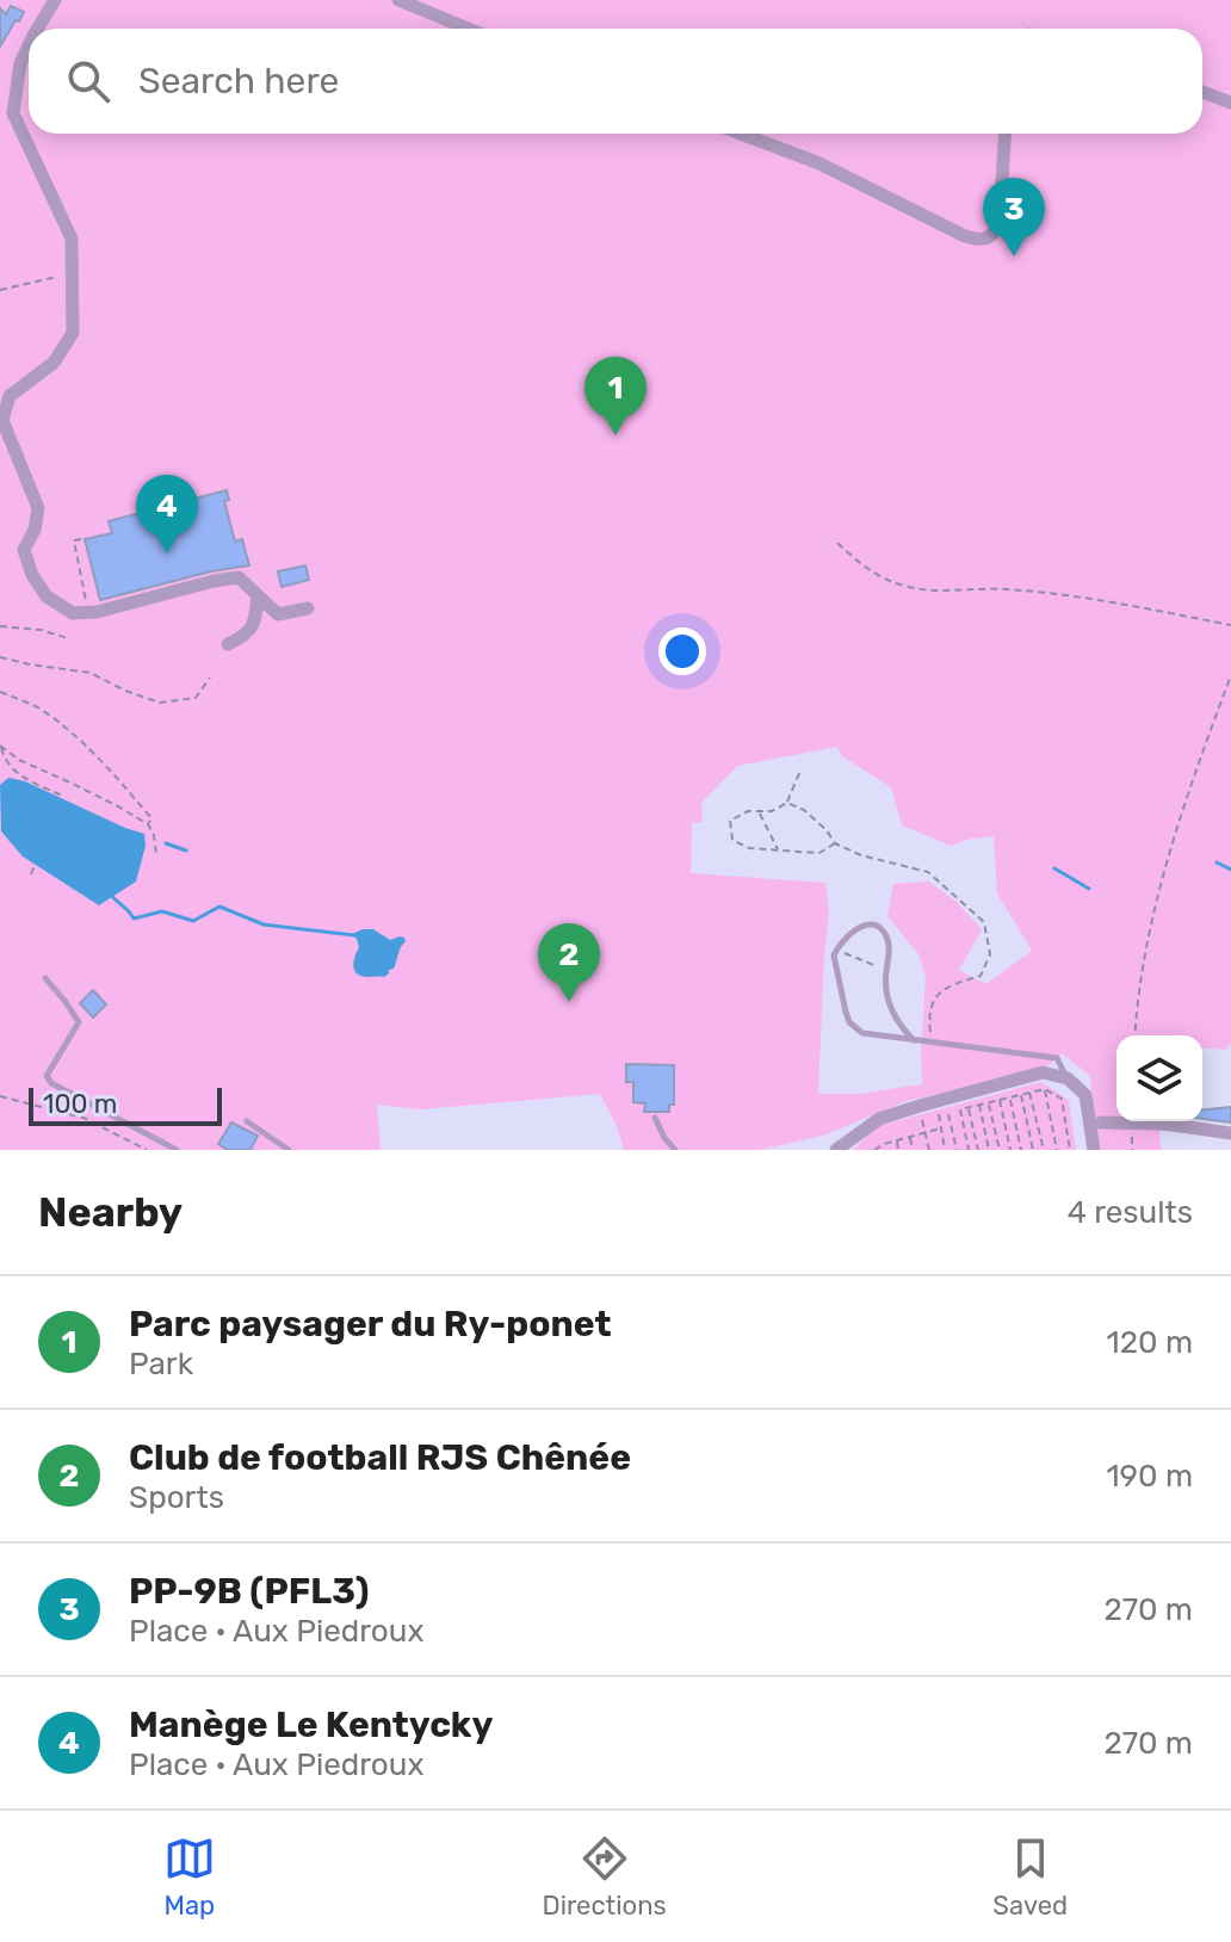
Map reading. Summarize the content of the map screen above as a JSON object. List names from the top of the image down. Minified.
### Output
{"scale_bar":"100 m","page":{"search":"Search here","pins":["3","1","4","2"],"scale":"100 m","heading":["Nearby","4 results"],"list":[{"mark":"1","name":"Parc paysager du Ry-ponet","note":"Park","value":"120 m"},{"mark":"2","name":"Club de football RJS Chênée","note":"Sports","value":"190 m"},{"mark":"3","name":"PP-9B (PFL3)","note":"Place · Aux Piedroux","value":"270 m"},{"mark":"4","name":"Manège Le Kentycky","note":"Place · Aux Piedroux","value":"270 m"}],"nav":["Map","Directions","Saved"]}}
